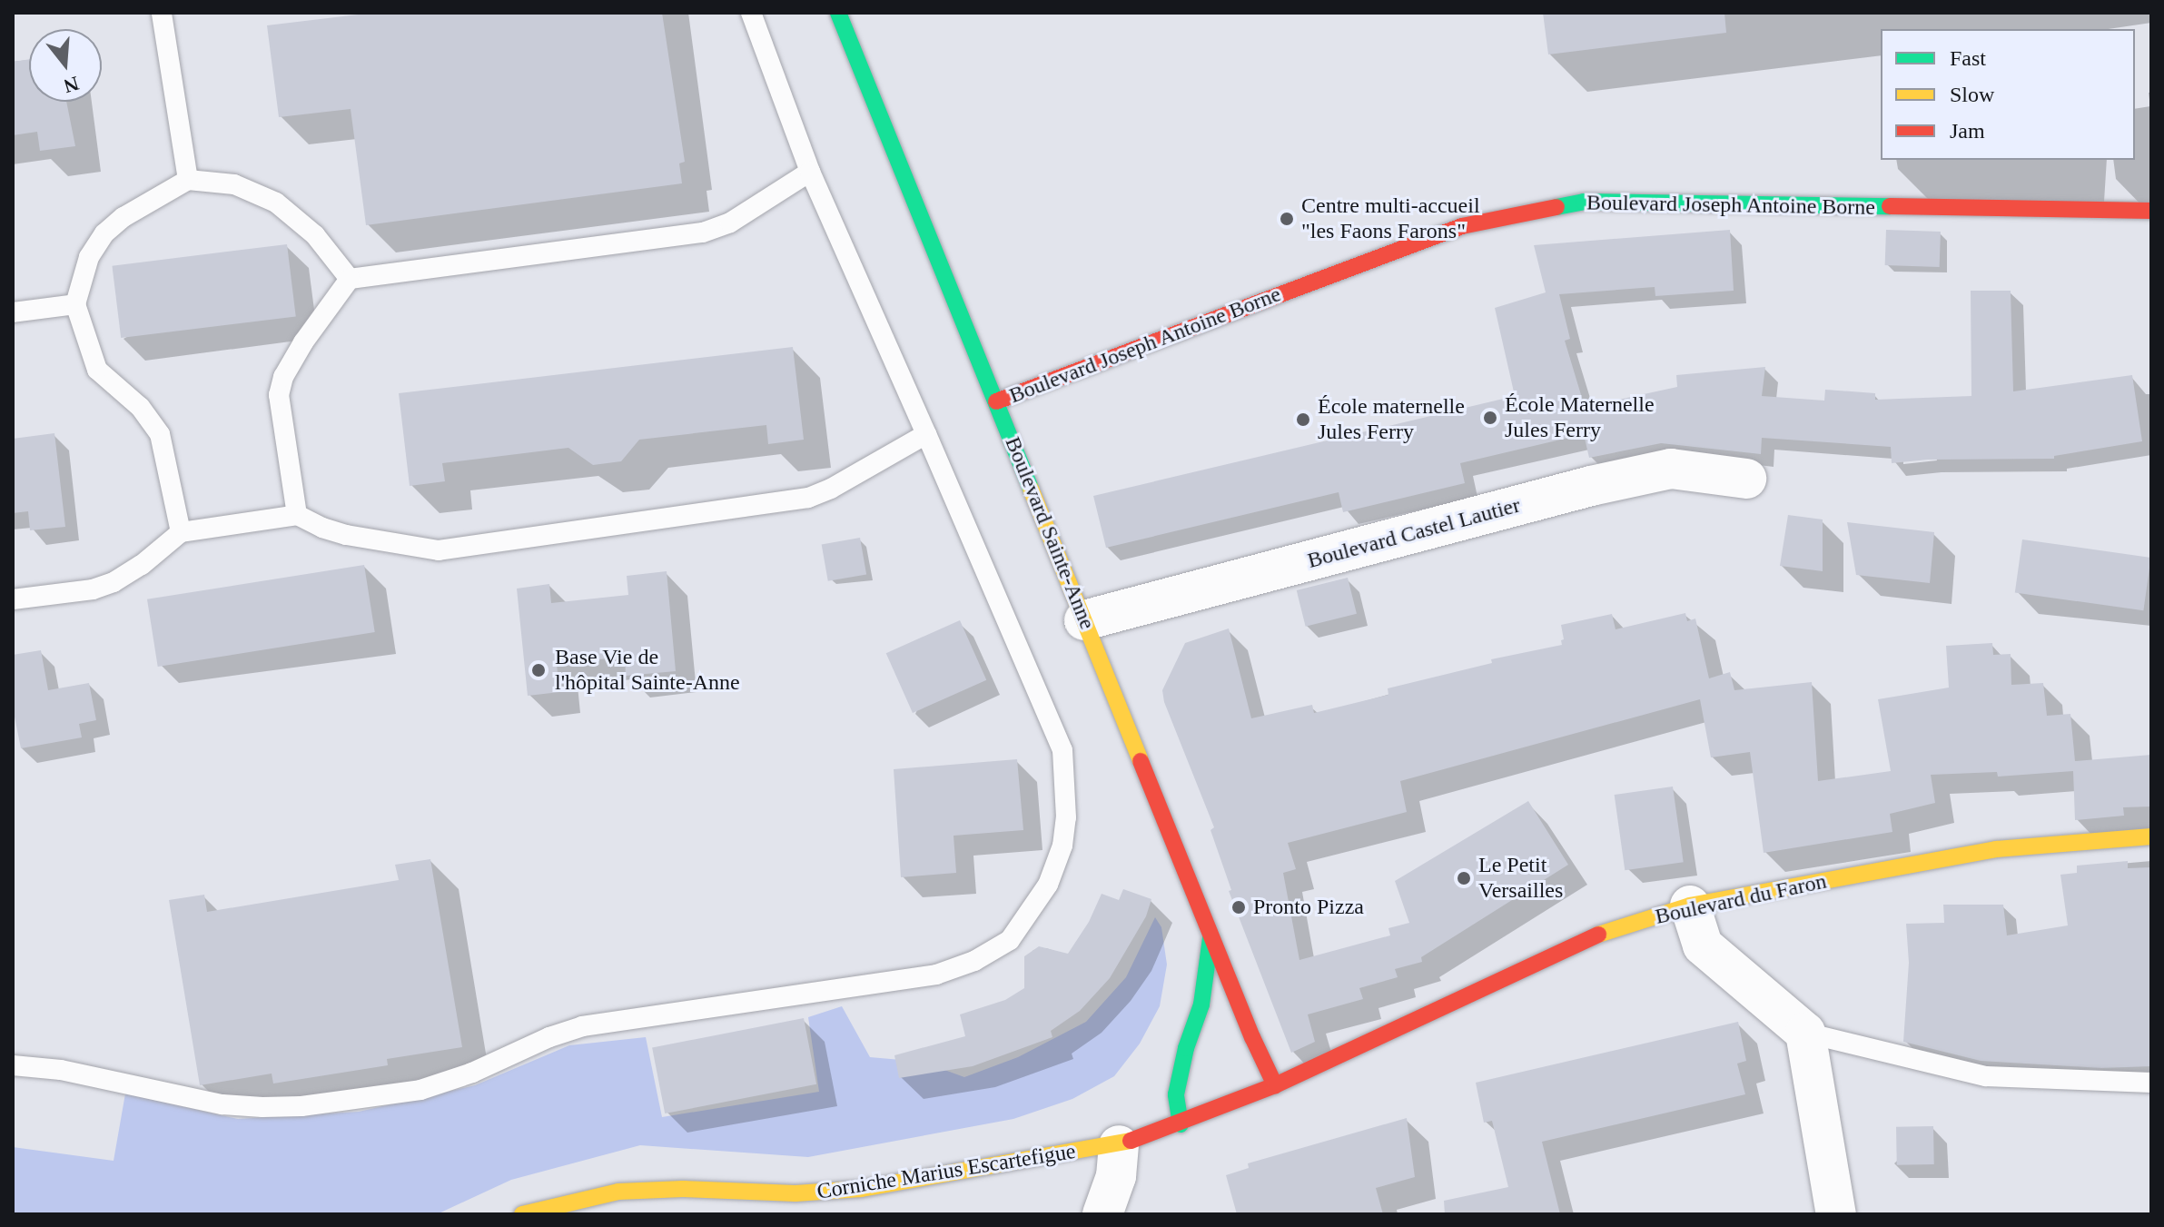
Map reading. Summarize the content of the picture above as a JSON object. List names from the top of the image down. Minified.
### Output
{"streets":{"street":["Boulevard Joseph Antoine Borne","Boulevard Sainte-Anne","Boulevard Castel Lautier","Boulevard du Faron","Corniche Marius Escartefigue"]},"crossings":[["Boulevard Joseph Antoine Borne","Boulevard Sainte-Anne"],["Boulevard Sainte-Anne","Boulevard Castel Lautier"],["Boulevard Sainte-Anne","Boulevard du Faron"],["Boulevard Sainte-Anne","Corniche Marius Escartefigue"],["Boulevard du Faron","Corniche Marius Escartefigue"]],"places":["Centre multi-accueil \"les Faons Farons\"","École Maternelle Jules Ferry","École maternelle Jules Ferry","Base Vie de l'hôpital Sainte-Anne","Le Petit Versailles","Pronto Pizza"],"legend":["Fast","Slow","Jam"],"north":"bottom"}
